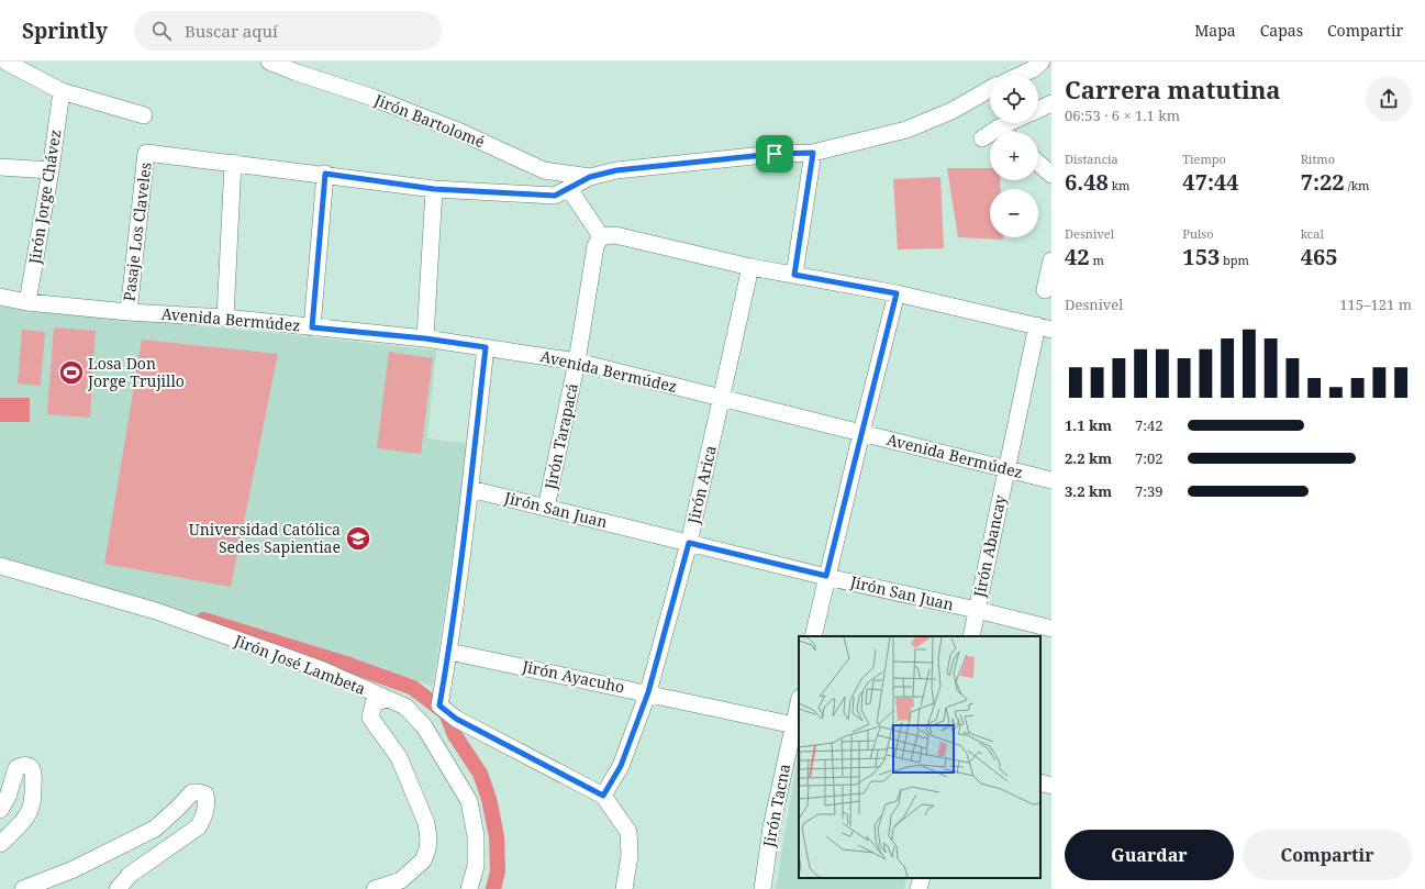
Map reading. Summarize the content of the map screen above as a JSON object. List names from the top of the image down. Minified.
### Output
{"streets":{"street":["Jirón Bartolomé","Jirón Jorge Chávez","Pasaje Los Claveles","Avenida Bermúdez","Jirón Tarapacá","Jirón Arica","Jirón San Juan","Jirón Abancay","Jirón José Lambeta","Jirón Ayacuho","Jirón Tacna"]},"crossings":[["Jirón Bartolomé","Pasaje Los Claveles"],["Jirón Jorge Chávez","Avenida Bermúdez"],["Pasaje Los Claveles","Avenida Bermúdez"],["Avenida Bermúdez","Jirón Tarapacá"],["Avenida Bermúdez","Jirón Arica"],["Avenida Bermúdez","Jirón Abancay"],["Jirón Tarapacá","Jirón San Juan"],["Jirón Arica","Jirón San Juan"],["Jirón Arica","Jirón Ayacuho"],["Jirón San Juan","Jirón Abancay"],["Jirón Ayacuho","Jirón Tacna"]],"places":{"sports":["Losa Don Jorge Trujillo"],"school or university":["Universidad Católica Sedes Sapientiae"]},"page":{"header":"Sprintly","search":"Buscar aquí","nav":["Mapa","Capas","Compartir"],"heading":["Carrera matutina","06:53 · 6 × 1.1 km"],"map_buttons":["+","−"],"stats":[["Distancia","6.48 km"],["Tiempo","47:44"],["Ritmo","7:22 /km"],["Desnivel","42 m"],["Pulso","153 bpm"],["kcal","465"]],"chart":["Desnivel","115–121 m"],"list":[{"name":"1.1 km","note":"7:42"},{"name":"2.2 km","note":"7:02"},{"name":"3.2 km","note":"7:39"}],"buttons":["Guardar","Compartir"]}}
